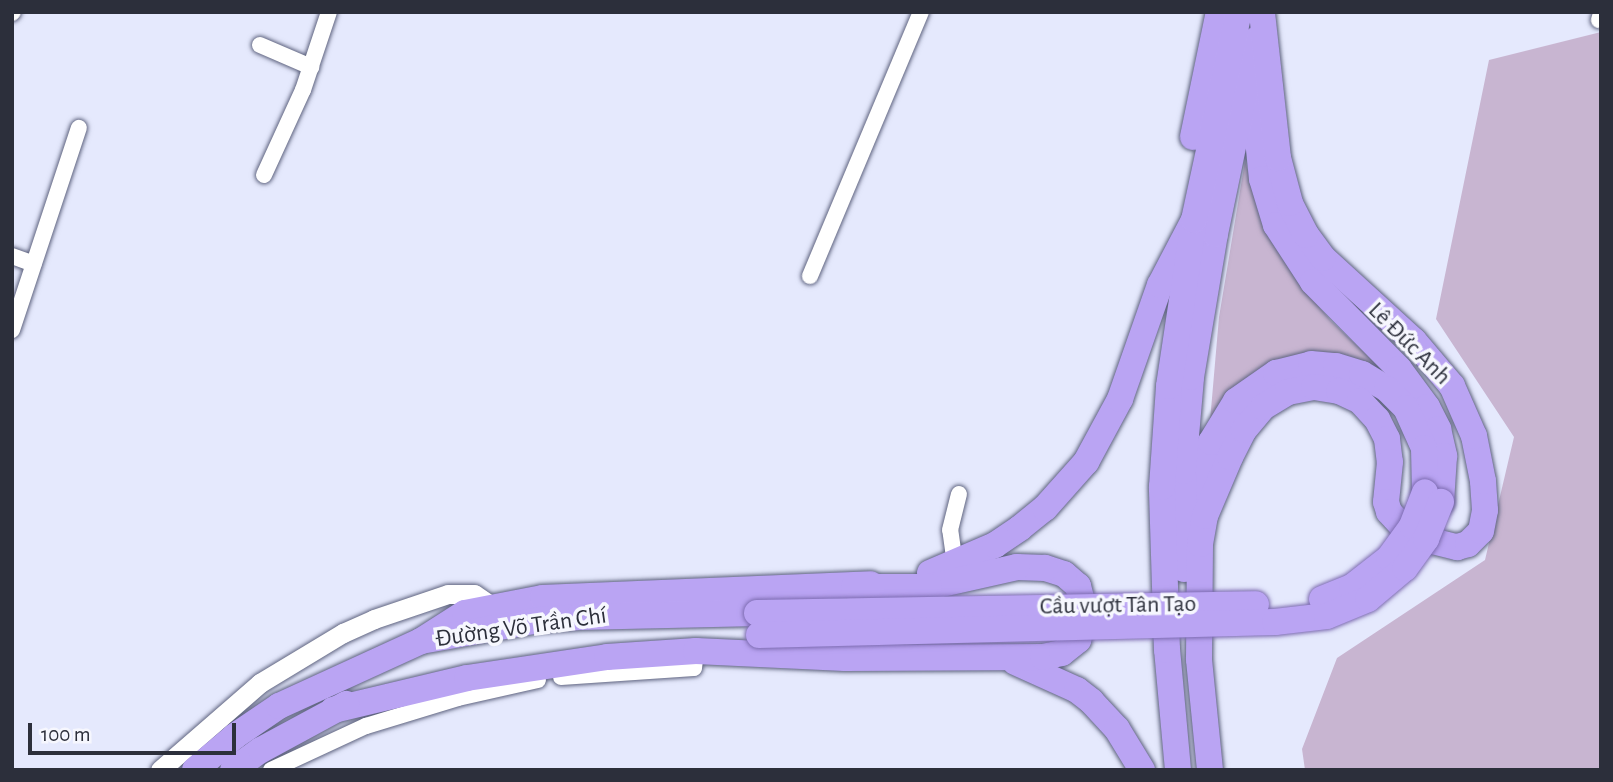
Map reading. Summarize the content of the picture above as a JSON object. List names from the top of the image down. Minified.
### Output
{"streets":{"highway":["Lê Đức Anh","Đường Võ Trần Chí"]},"scale_bar":"100 m"}
